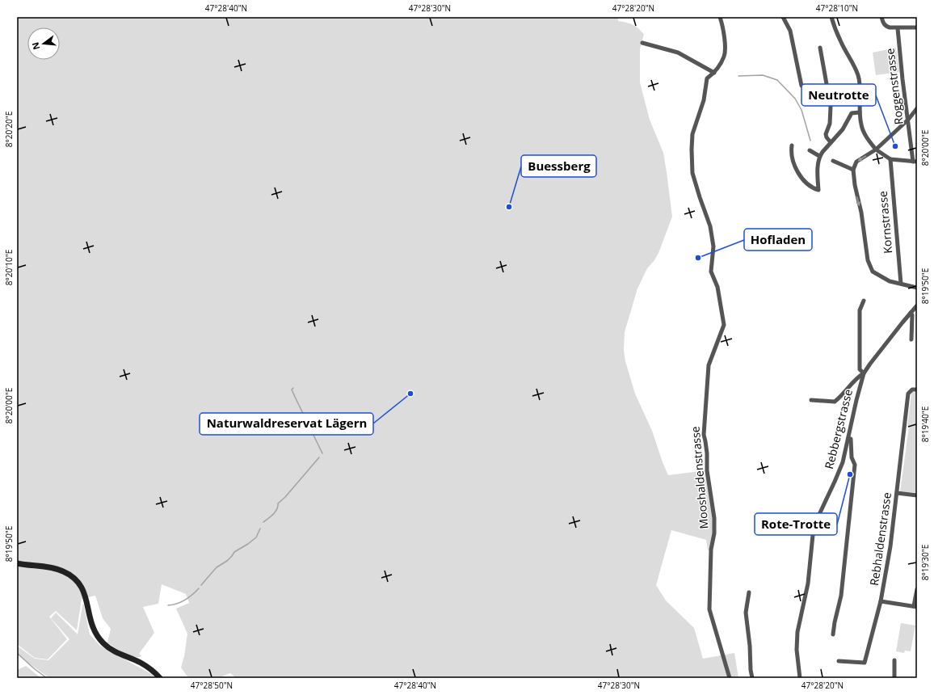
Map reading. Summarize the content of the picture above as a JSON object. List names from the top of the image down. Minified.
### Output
{"streets":{"street":["Roggenstrasse","Kornstrasse","Rebbergstrasse","Mooshaldenstrasse","Rebhaldenstrasse"]},"places":["Neutrotte","Buessberg","Hofladen","Naturwaldreservat Lägern","Rote-Trotte"],"north":"left","coordinates":["47°28'40\"N","47°28'30\"N","47°28'20\"N","47°28'10\"N","8°20'20\"E","8°20'00\"E","8°20'10\"E","8°19'50\"E","8°19'40\"E","8°19'30\"E","47°28'50\"N"]}
